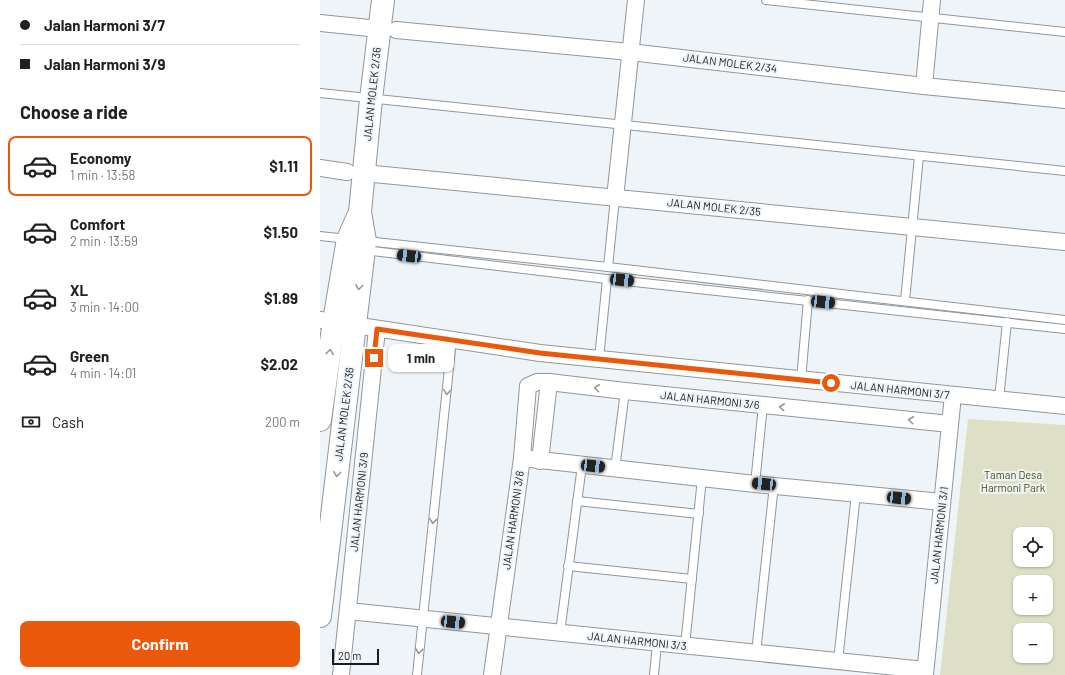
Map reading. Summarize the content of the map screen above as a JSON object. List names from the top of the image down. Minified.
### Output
{"streets":{"street":["JALAN MOLEK 2/34","JALAN MOLEK 2/36","JALAN MOLEK 2/35","JALAN HARMONI 3/7","JALAN HARMONI 3/6","JALAN HARMONI 3/9","JALAN HARMONI 3/8","JALAN HARMONI 3/1","JALAN HARMONI 3/3"]},"crossings":[["JALAN MOLEK 2/34","JALAN MOLEK 2/36"],["JALAN MOLEK 2/36","JALAN MOLEK 2/35"],["JALAN MOLEK 2/36","JALAN HARMONI 3/7"],["JALAN HARMONI 3/7","JALAN HARMONI 3/9"],["JALAN HARMONI 3/7","JALAN HARMONI 3/1"],["JALAN HARMONI 3/6","JALAN HARMONI 3/8"],["JALAN HARMONI 3/6","JALAN HARMONI 3/1"],["JALAN HARMONI 3/9","JALAN HARMONI 3/3"],["JALAN HARMONI 3/8","JALAN HARMONI 3/3"],["JALAN HARMONI 3/1","JALAN HARMONI 3/3"]],"parks":["Taman Desa Harmoni Park"],"scale_bar":"20 m","page":{"banner":["Jalan Harmoni 3/7","Jalan Harmoni 3/9"],"heading":"Choose a ride","list":[{"name":"Economy","note":"1 min · 13:58","value":"$1.11"},{"name":"Comfort","note":"2 min · 13:59","value":"$1.50"},{"name":"XL","note":"3 min · 14:00","value":"$1.89"},{"name":"Green","note":"4 min · 14:01","value":"$2.02"}],"bubble":"1 min","pay":["Cash","200 m"],"map_buttons":["+","−"],"buttons":"Confirm","scale":"20 m"}}
